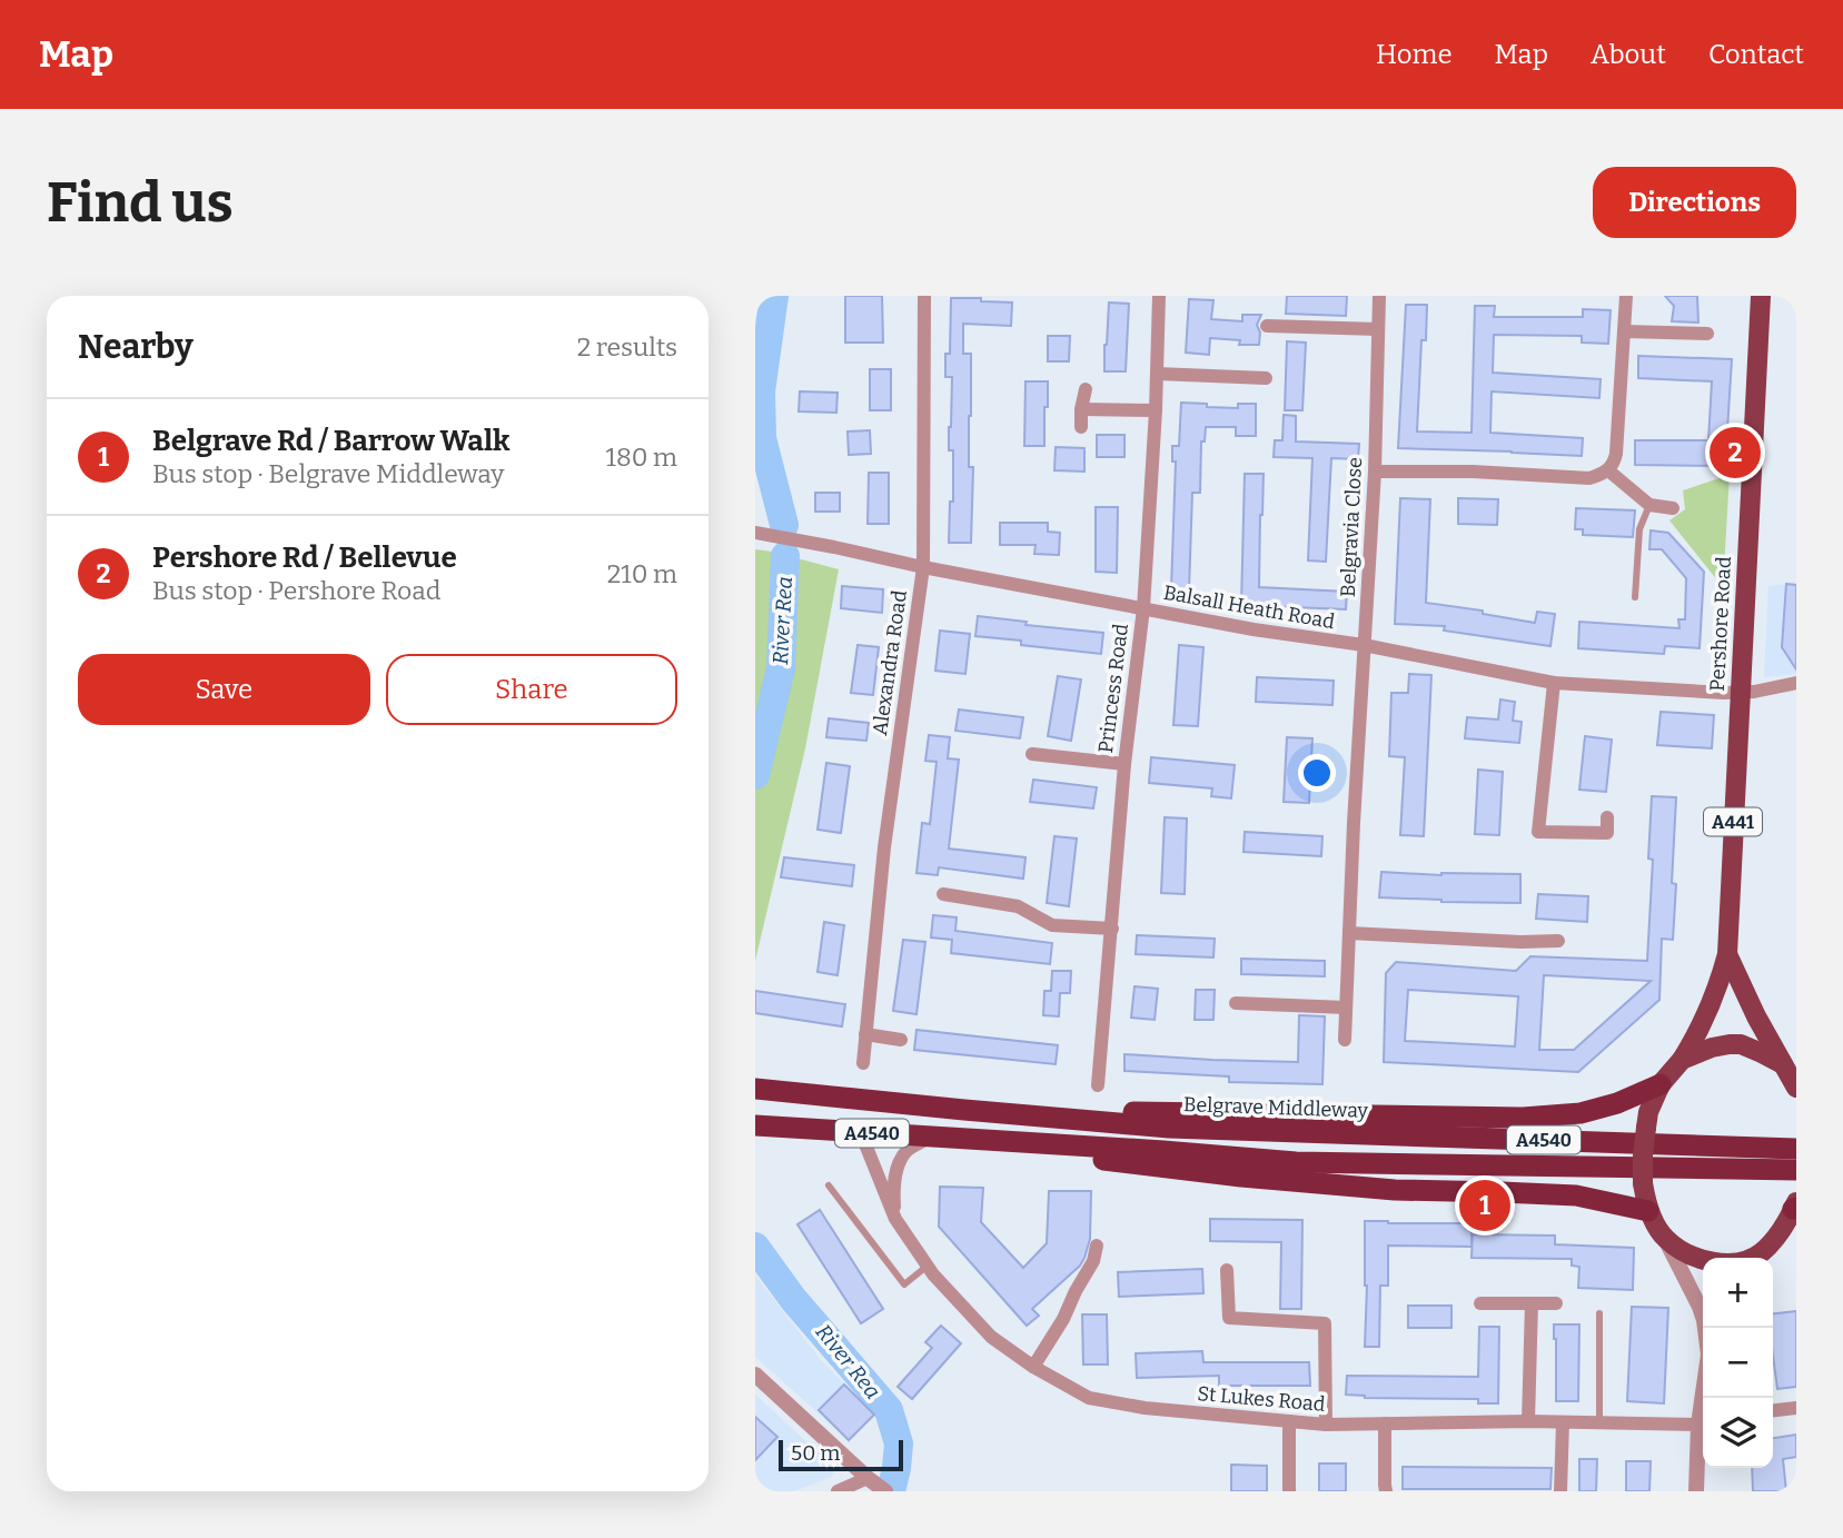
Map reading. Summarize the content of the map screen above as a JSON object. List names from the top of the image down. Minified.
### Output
{"streets":{"highway":["Belgrave Middleway","A4540"],"main road":["Pershore Road","A441"],"street":["Belgravia Close","Balsall Heath Road","Alexandra Road","Princess Road","St Lukes Road"]},"crossings":[["Belgravia Close","Balsall Heath Road"],["Balsall Heath Road","Pershore Road"],["Balsall Heath Road","Alexandra Road"],["Balsall Heath Road","Princess Road"],["A4540","St Lukes Road"]],"water":["River Rea"],"scale_bar":"50 m","page":{"header":"Map","nav":["Home","Map","About","Contact"],"buttons":["Directions",["Save","Share"]],"title":"Find us","heading":["Nearby","2 results"],"list":[{"mark":"1","name":"Belgrave Rd / Barrow Walk","note":"Bus stop · Belgrave Middleway","value":"180 m"},{"mark":"2","name":"Pershore Rd / Bellevue","note":"Bus stop · Pershore Road","value":"210 m"}],"pins":["2","1"],"map_buttons":["+","−"],"scale":"50 m"}}
